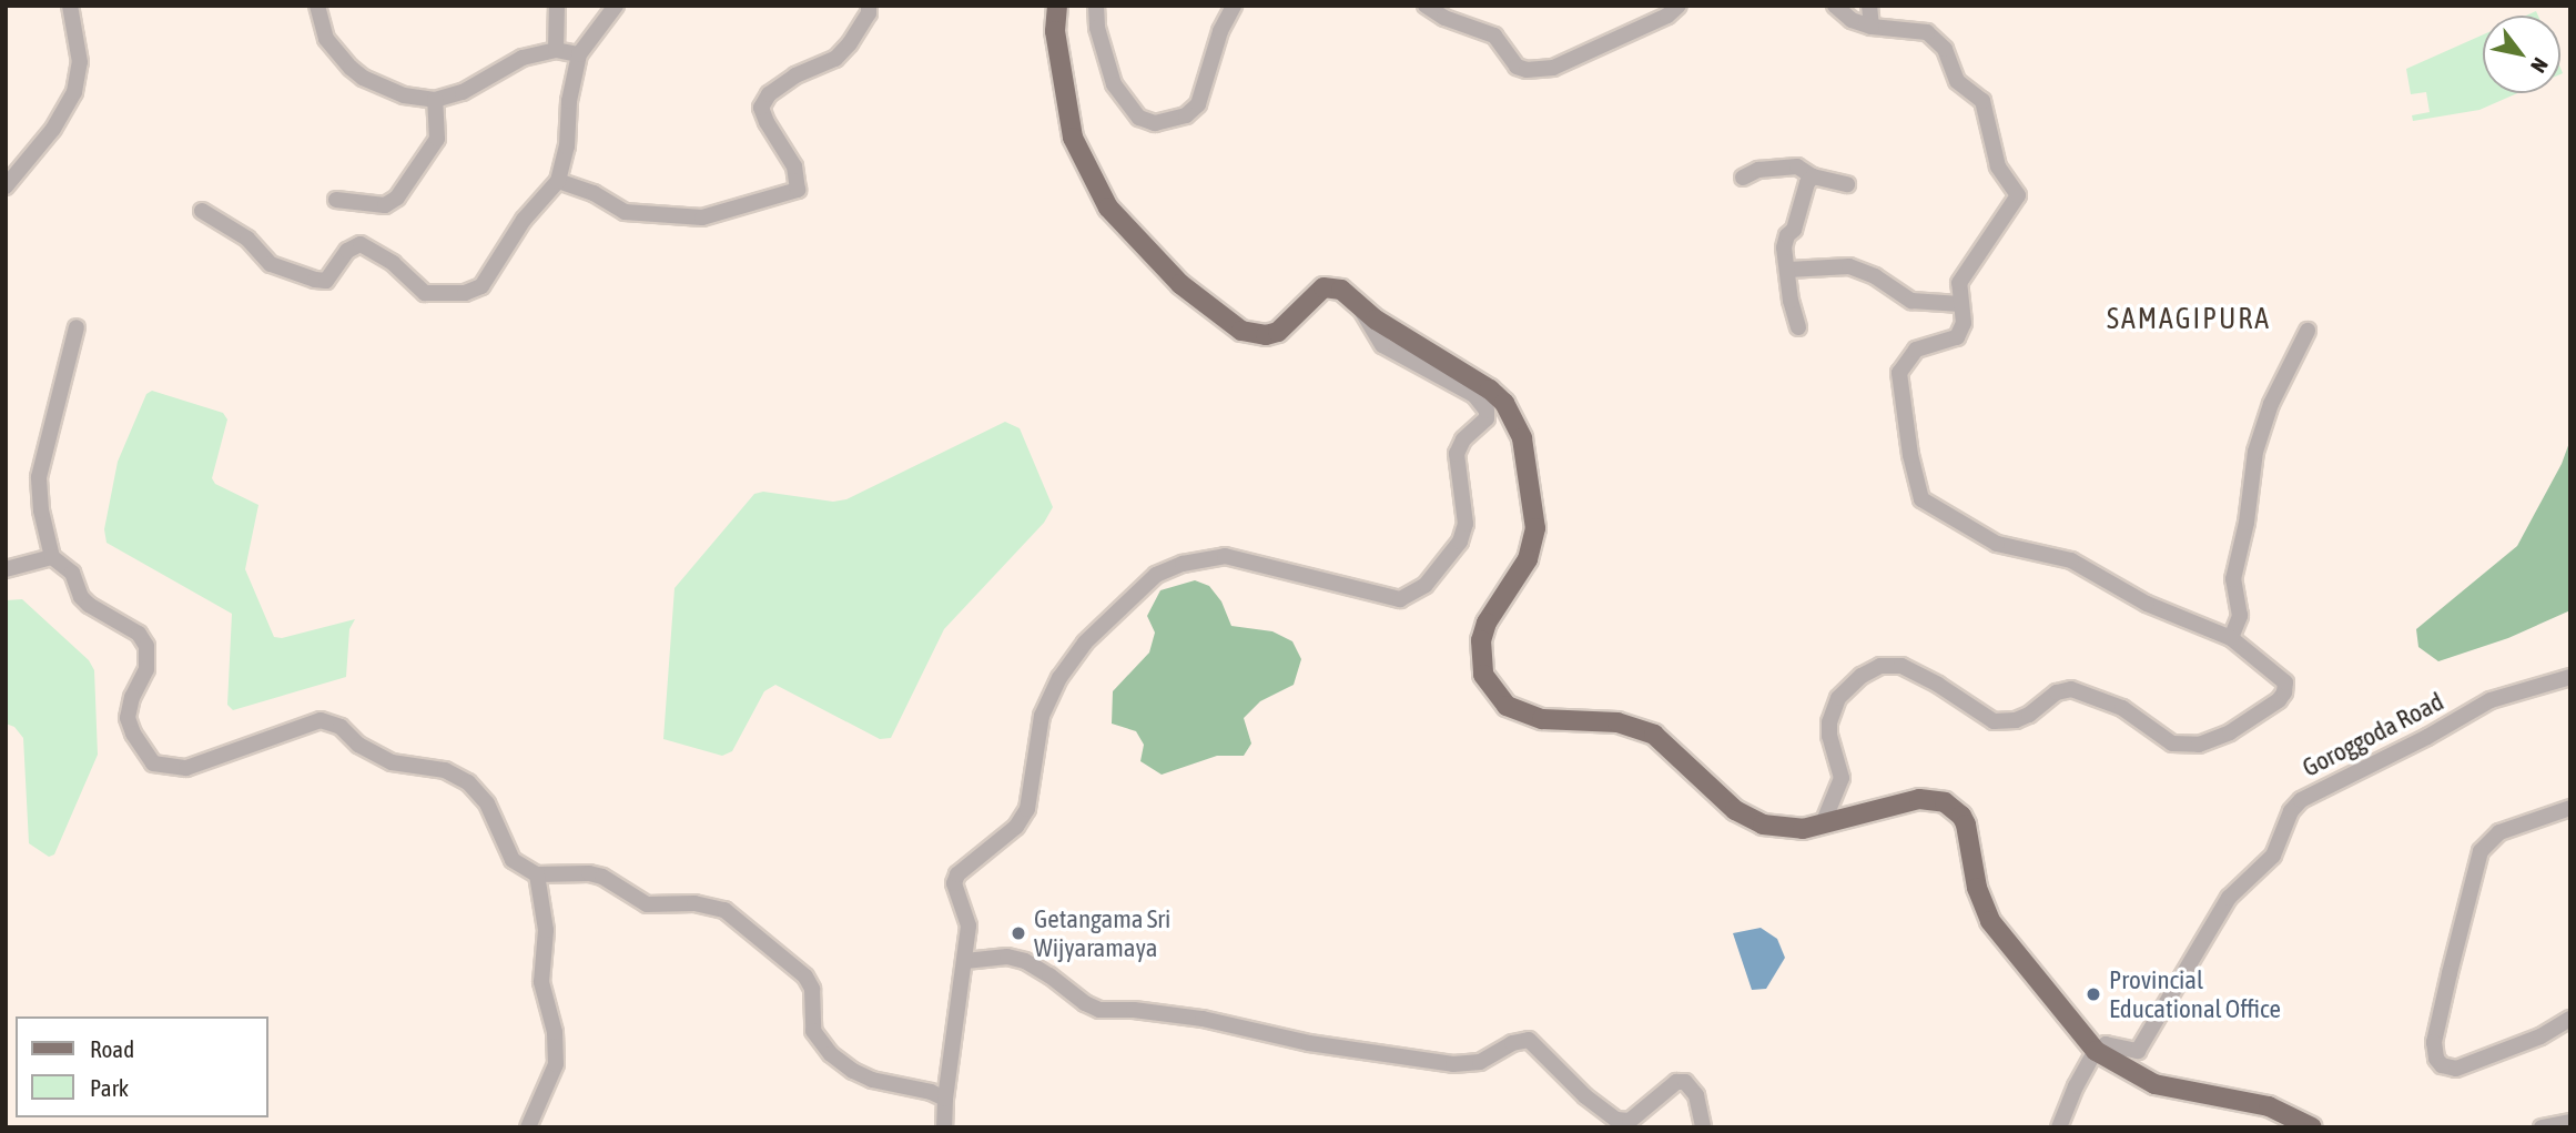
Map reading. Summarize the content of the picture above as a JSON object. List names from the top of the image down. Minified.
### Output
{"streets":{"street":["Goroggoda Road"]},"districts":["SAMAGIPURA"],"places":["Getangama Sri Wijyaramaya","Provincial Educational Office"],"legend":["Road","Park"],"north":"bottom right"}
